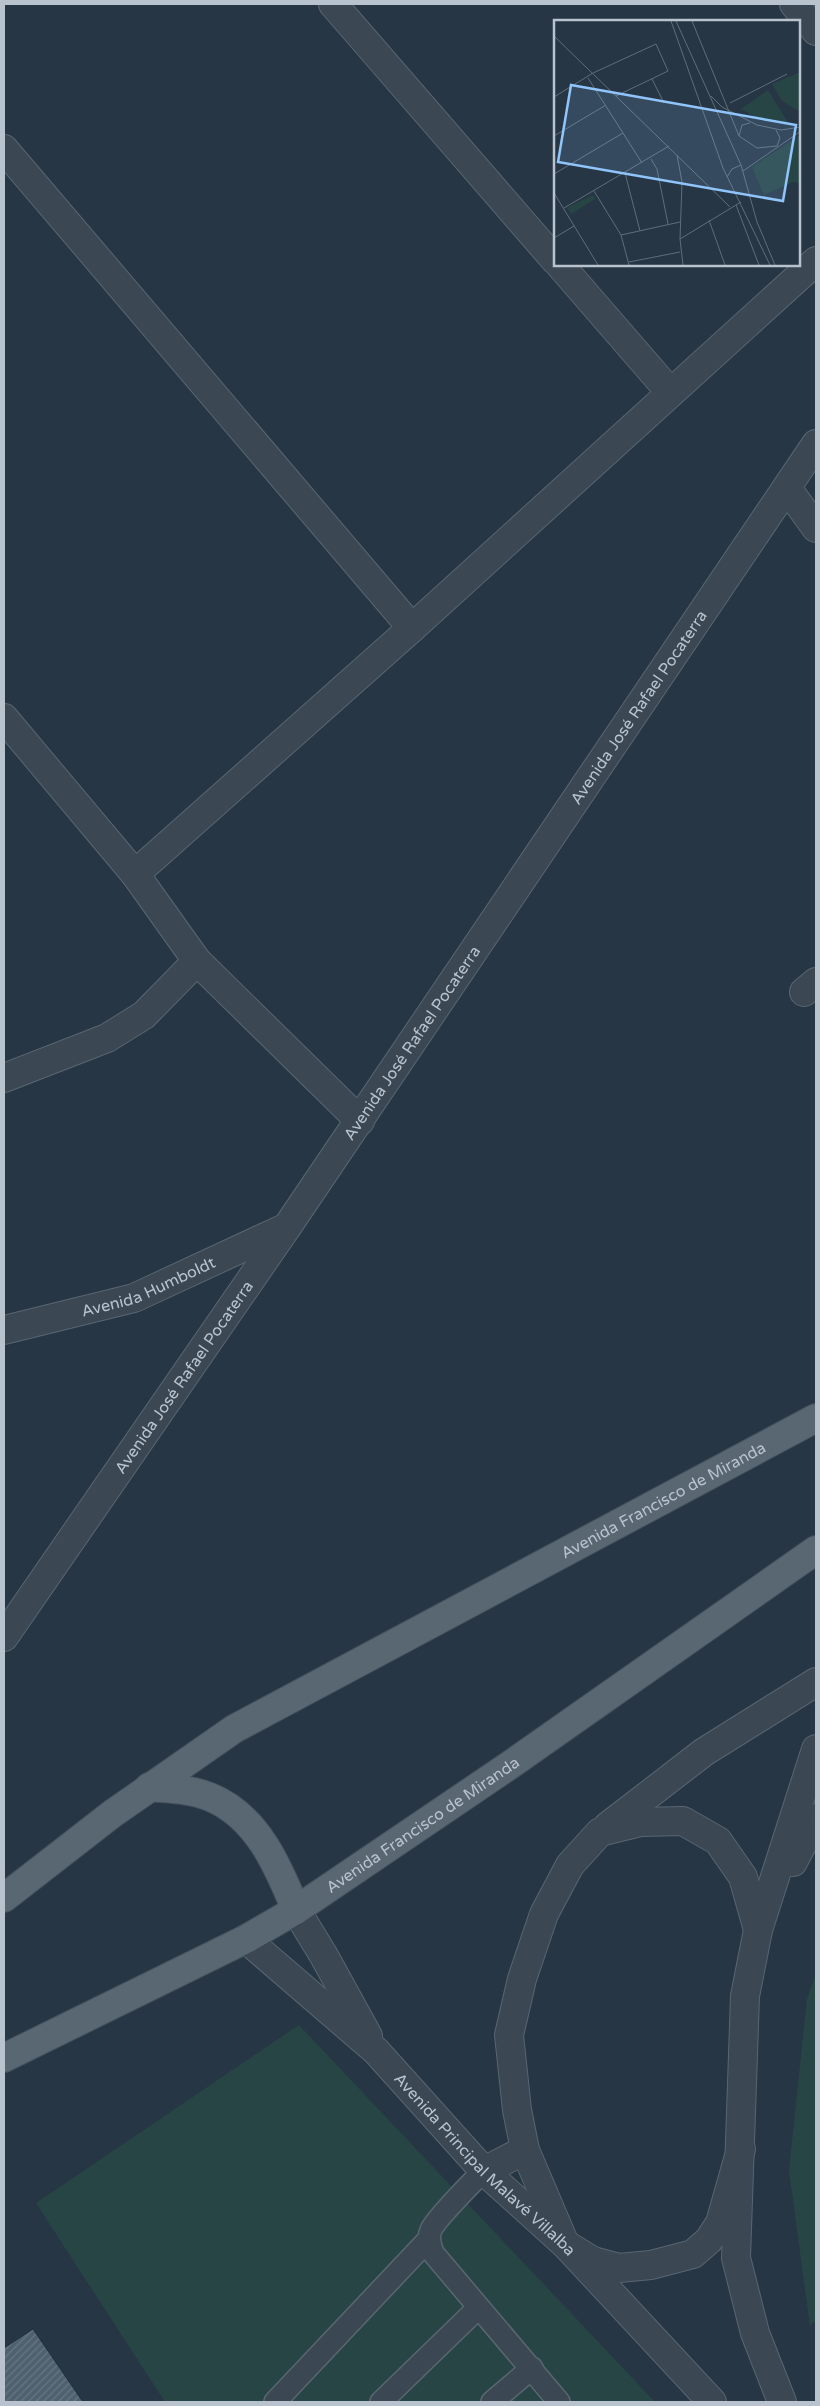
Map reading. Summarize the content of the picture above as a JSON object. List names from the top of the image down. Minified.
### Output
{"streets":{"main road":["Avenida Francisco de Miranda"],"street":["Avenida José Rafael Pocaterra","Avenida Humboldt","Avenida Principal Malavé Villalba"]},"crossings":[["Avenida José Rafael Pocaterra","Avenida Humboldt"],["Avenida Francisco de Miranda","Avenida Principal Malavé Villalba"]]}
